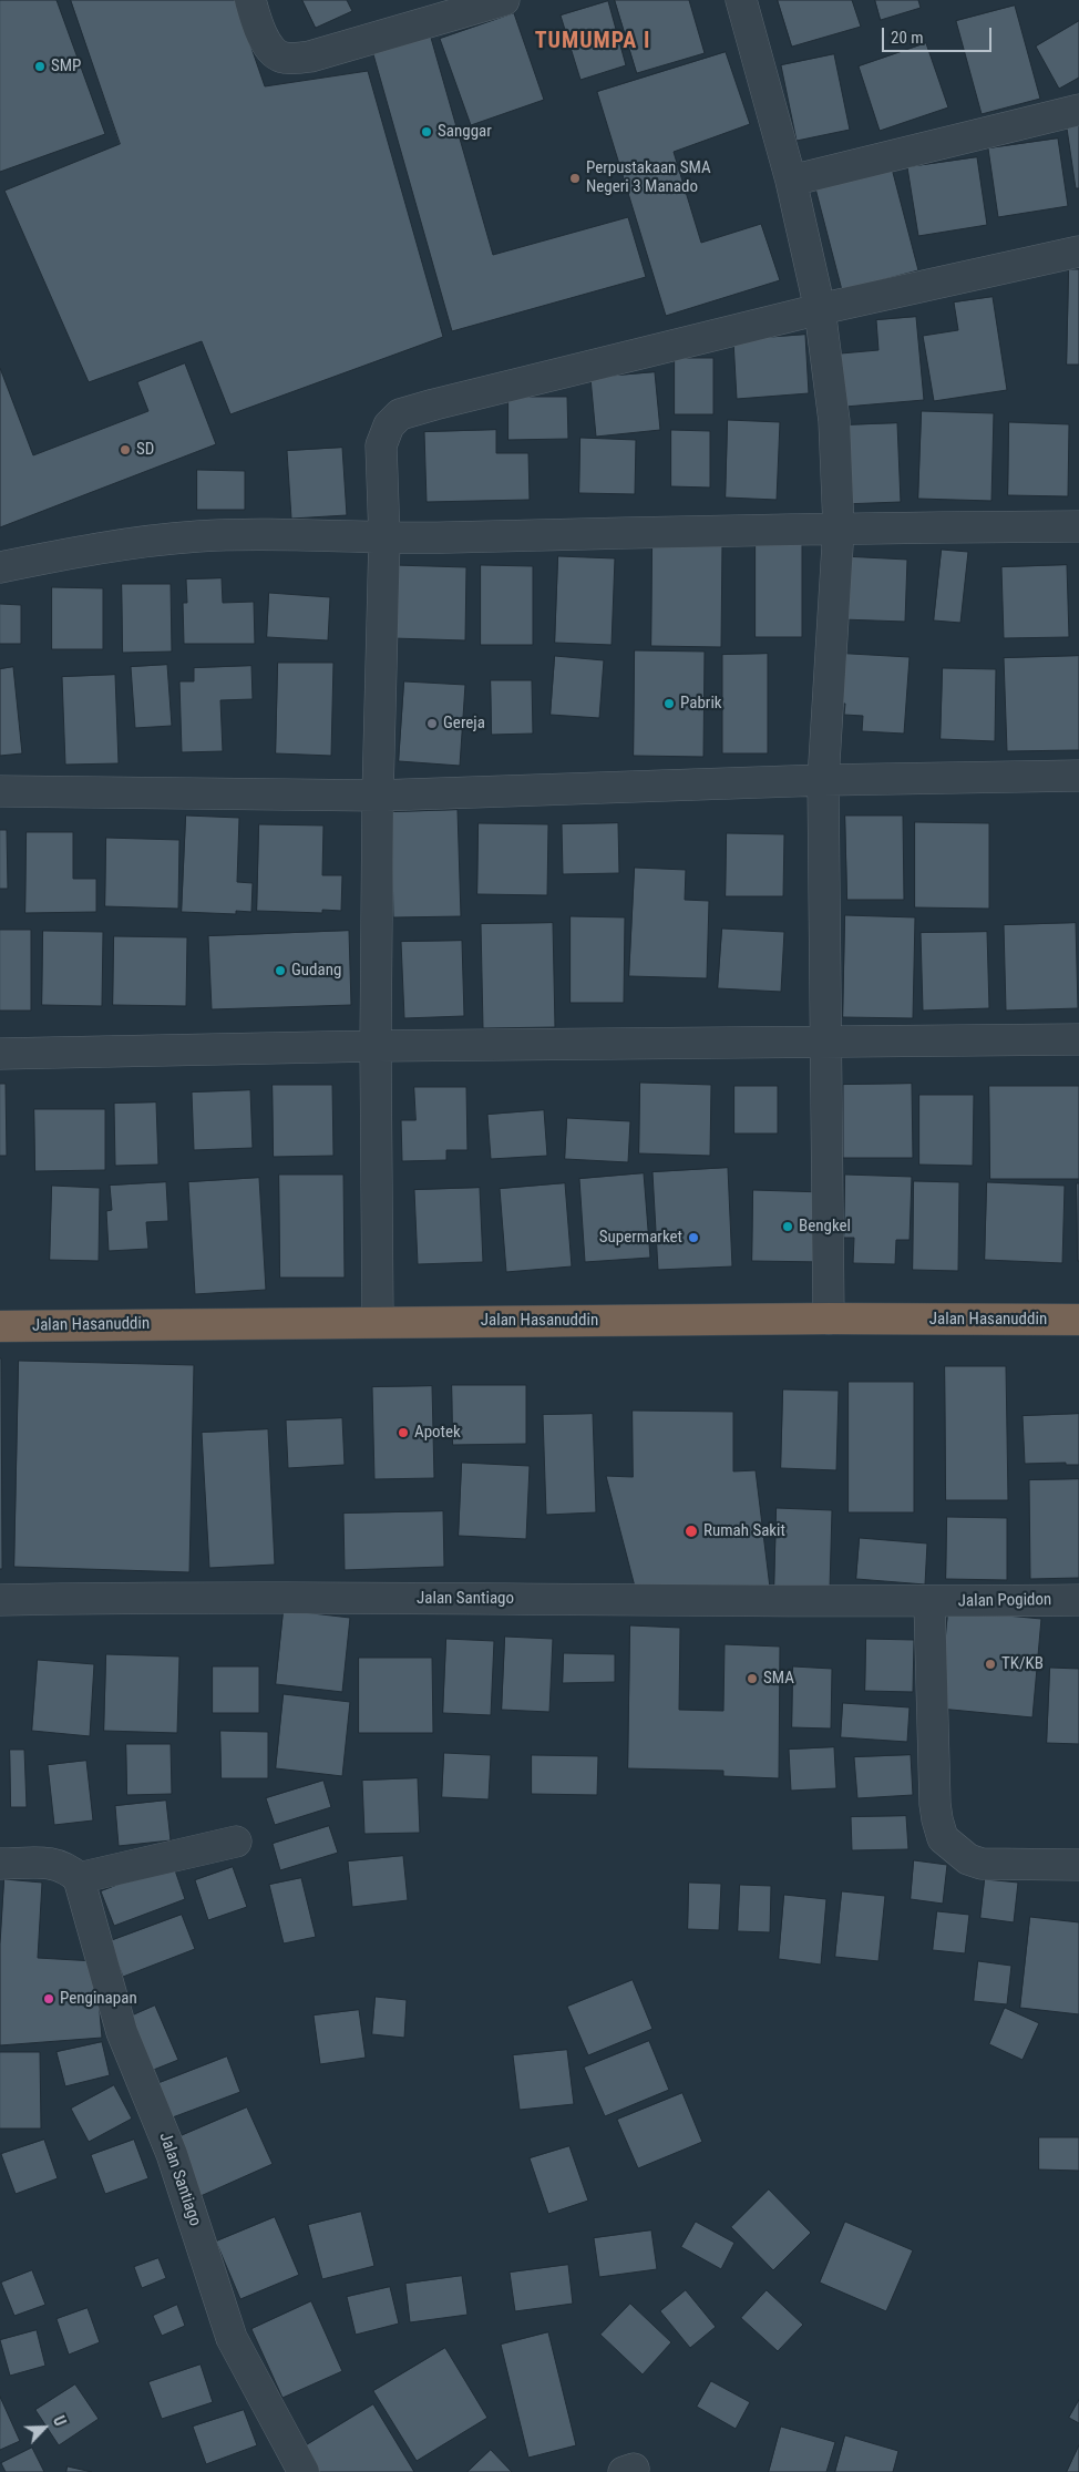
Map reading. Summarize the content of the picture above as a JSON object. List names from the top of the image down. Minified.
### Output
{"streets":{"highway":["Jalan Hasanuddin"],"street":["Jalan Santiago","Jalan Pogidon"]},"crossings":[["Jalan Santiago","Jalan Pogidon"]],"districts":["TUMUMPA I"],"places":["SMP","Sanggar","Perpustakaan SMA Negeri 3 Manado","SD","Pabrik","Gereja","Gudang","Bengkel","Supermarket","Apotek","Rumah Sakit","TK/KB","SMA","Penginapan"],"scale_bar":"20 m","north":"top right"}
